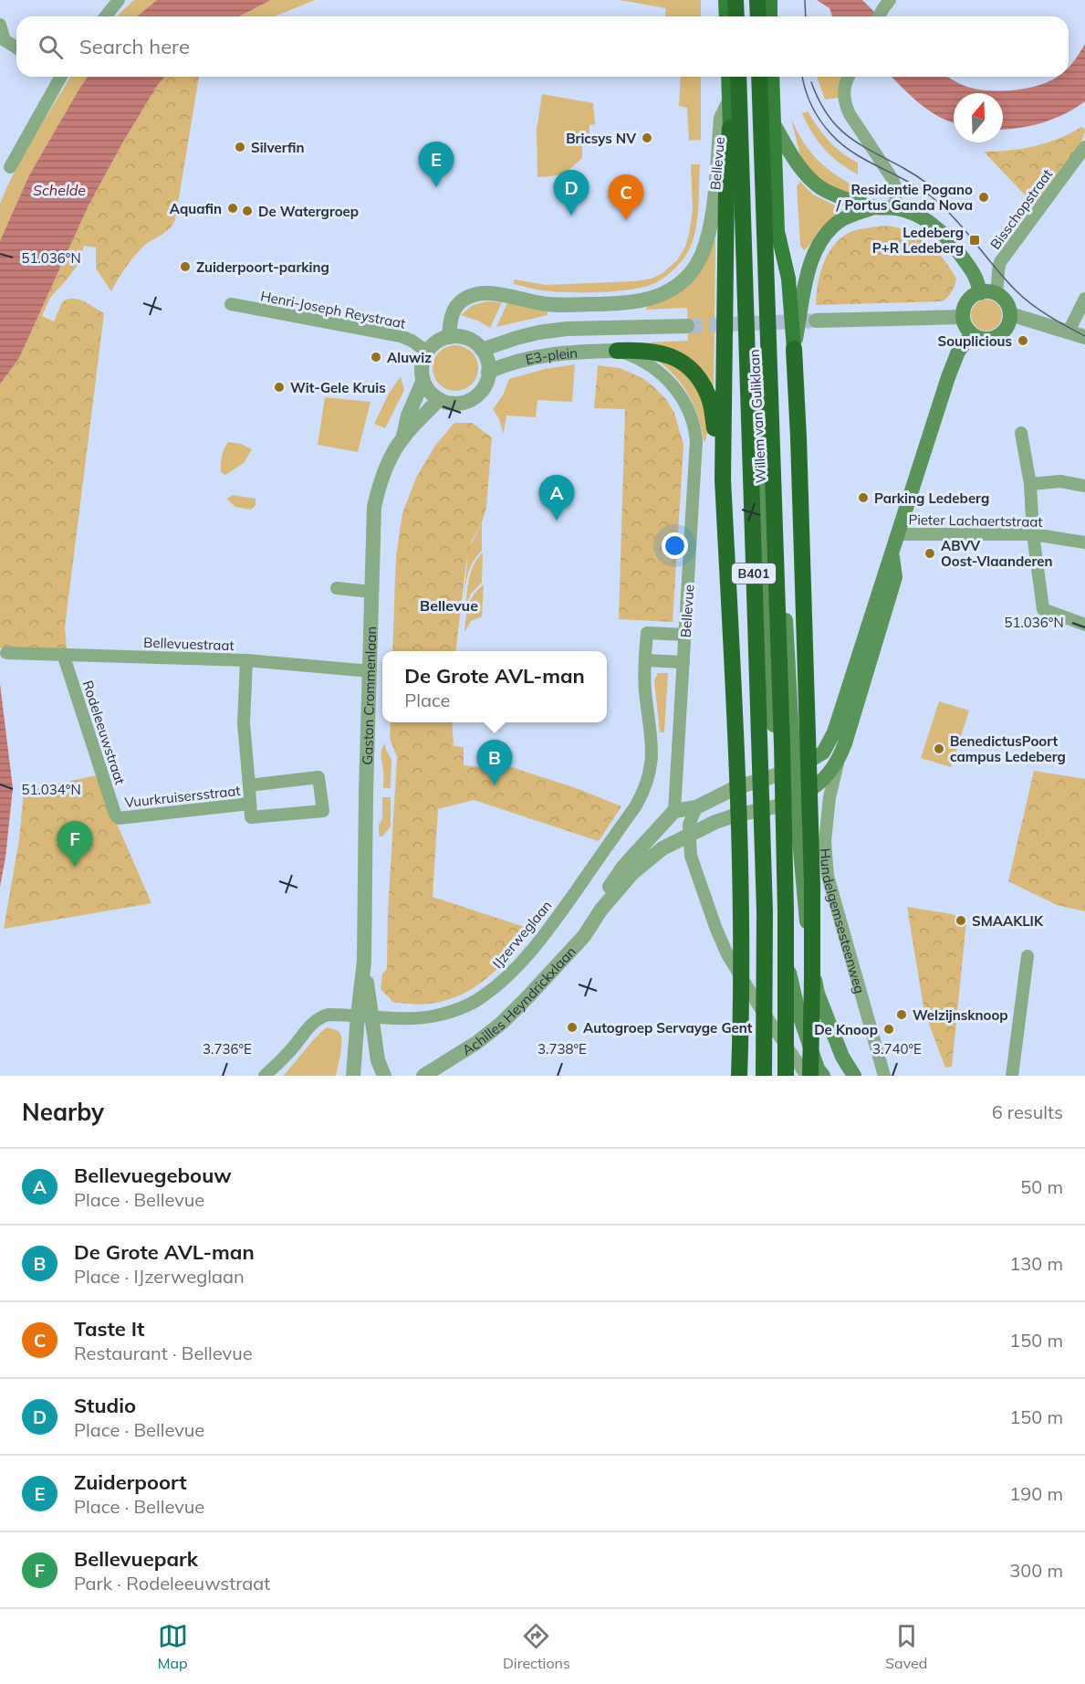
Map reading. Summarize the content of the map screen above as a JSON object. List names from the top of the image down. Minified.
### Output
{"streets":{"highway":["B401"],"main road":["Bellevue","Willem van Guliklaan","Hundelgemsesteenweg","Achilles Heyndrickxlaan"],"street":["Bisschopstraat","Henri-Joseph Reystraat","E3-plein","Pieter Lachaertstraat","Bellevuestraat","Gaston Crommenlaan","Rodeleeuwstraat","Vuurkruisersstraat","IJzerweglaan"]},"crossings":[["Bellevue","Henri-Joseph Reystraat"],["Bellevue","E3-plein"],["Bellevue","Willem van Guliklaan"],["Bellevue","Gaston Crommenlaan"],["Bellevue","Achilles Heyndrickxlaan"],["Bisschopstraat","Hundelgemsesteenweg"],["Henri-Joseph Reystraat","E3-plein"],["Henri-Joseph Reystraat","Gaston Crommenlaan"],["E3-plein","Gaston Crommenlaan"],["Willem van Guliklaan","Hundelgemsesteenweg"],["Pieter Lachaertstraat","Hundelgemsesteenweg"],["Bellevuestraat","Gaston Crommenlaan"],["Bellevuestraat","Rodeleeuwstraat"],["Gaston Crommenlaan","IJzerweglaan"],["Rodeleeuwstraat","Vuurkruisersstraat"],["Hundelgemsesteenweg","Achilles Heyndrickxlaan"]],"districts":["Bellevue"],"water":["Schelde"],"places":{"other":["Bricsys NV","Silverfin","Residentie Pogano / Portus Ganda Nova","Aquafin","De Watergroep","Zuiderpoort-parking","Souplicious","Aluwiz","Wit-Gele Kruis","Parking Ledeberg","ABVV Oost-Vlaanderen","BenedictusPoort campus Ledeberg","SMAAKLIK","Welzijnsknoop","Autogroep Servayge Gent","De Knoop"],"transit":["Ledeberg P+R Ledeberg"]},"north":"top","page":{"search":"Search here","pins":["E","D","C","A","B","F"],"popup":["De Grote AVL-man","Place"],"heading":["Nearby","6 results"],"list":[{"mark":"A","name":"Bellevuegebouw","note":"Place · Bellevue","value":"50 m"},{"mark":"B","name":"De Grote AVL-man","note":"Place · IJzerweglaan","value":"130 m"},{"mark":"C","name":"Taste It","note":"Restaurant · Bellevue","value":"150 m"},{"mark":"D","name":"Studio","note":"Place · Bellevue","value":"150 m"},{"mark":"E","name":"Zuiderpoort","note":"Place · Bellevue","value":"190 m"},{"mark":"F","name":"Bellevuepark","note":"Park · Rodeleeuwstraat","value":"300 m"}],"nav":["Map","Directions","Saved"]},"coordinates":["51.036°N","51.034°N","3.736°E","3.738°E","3.740°E"]}
